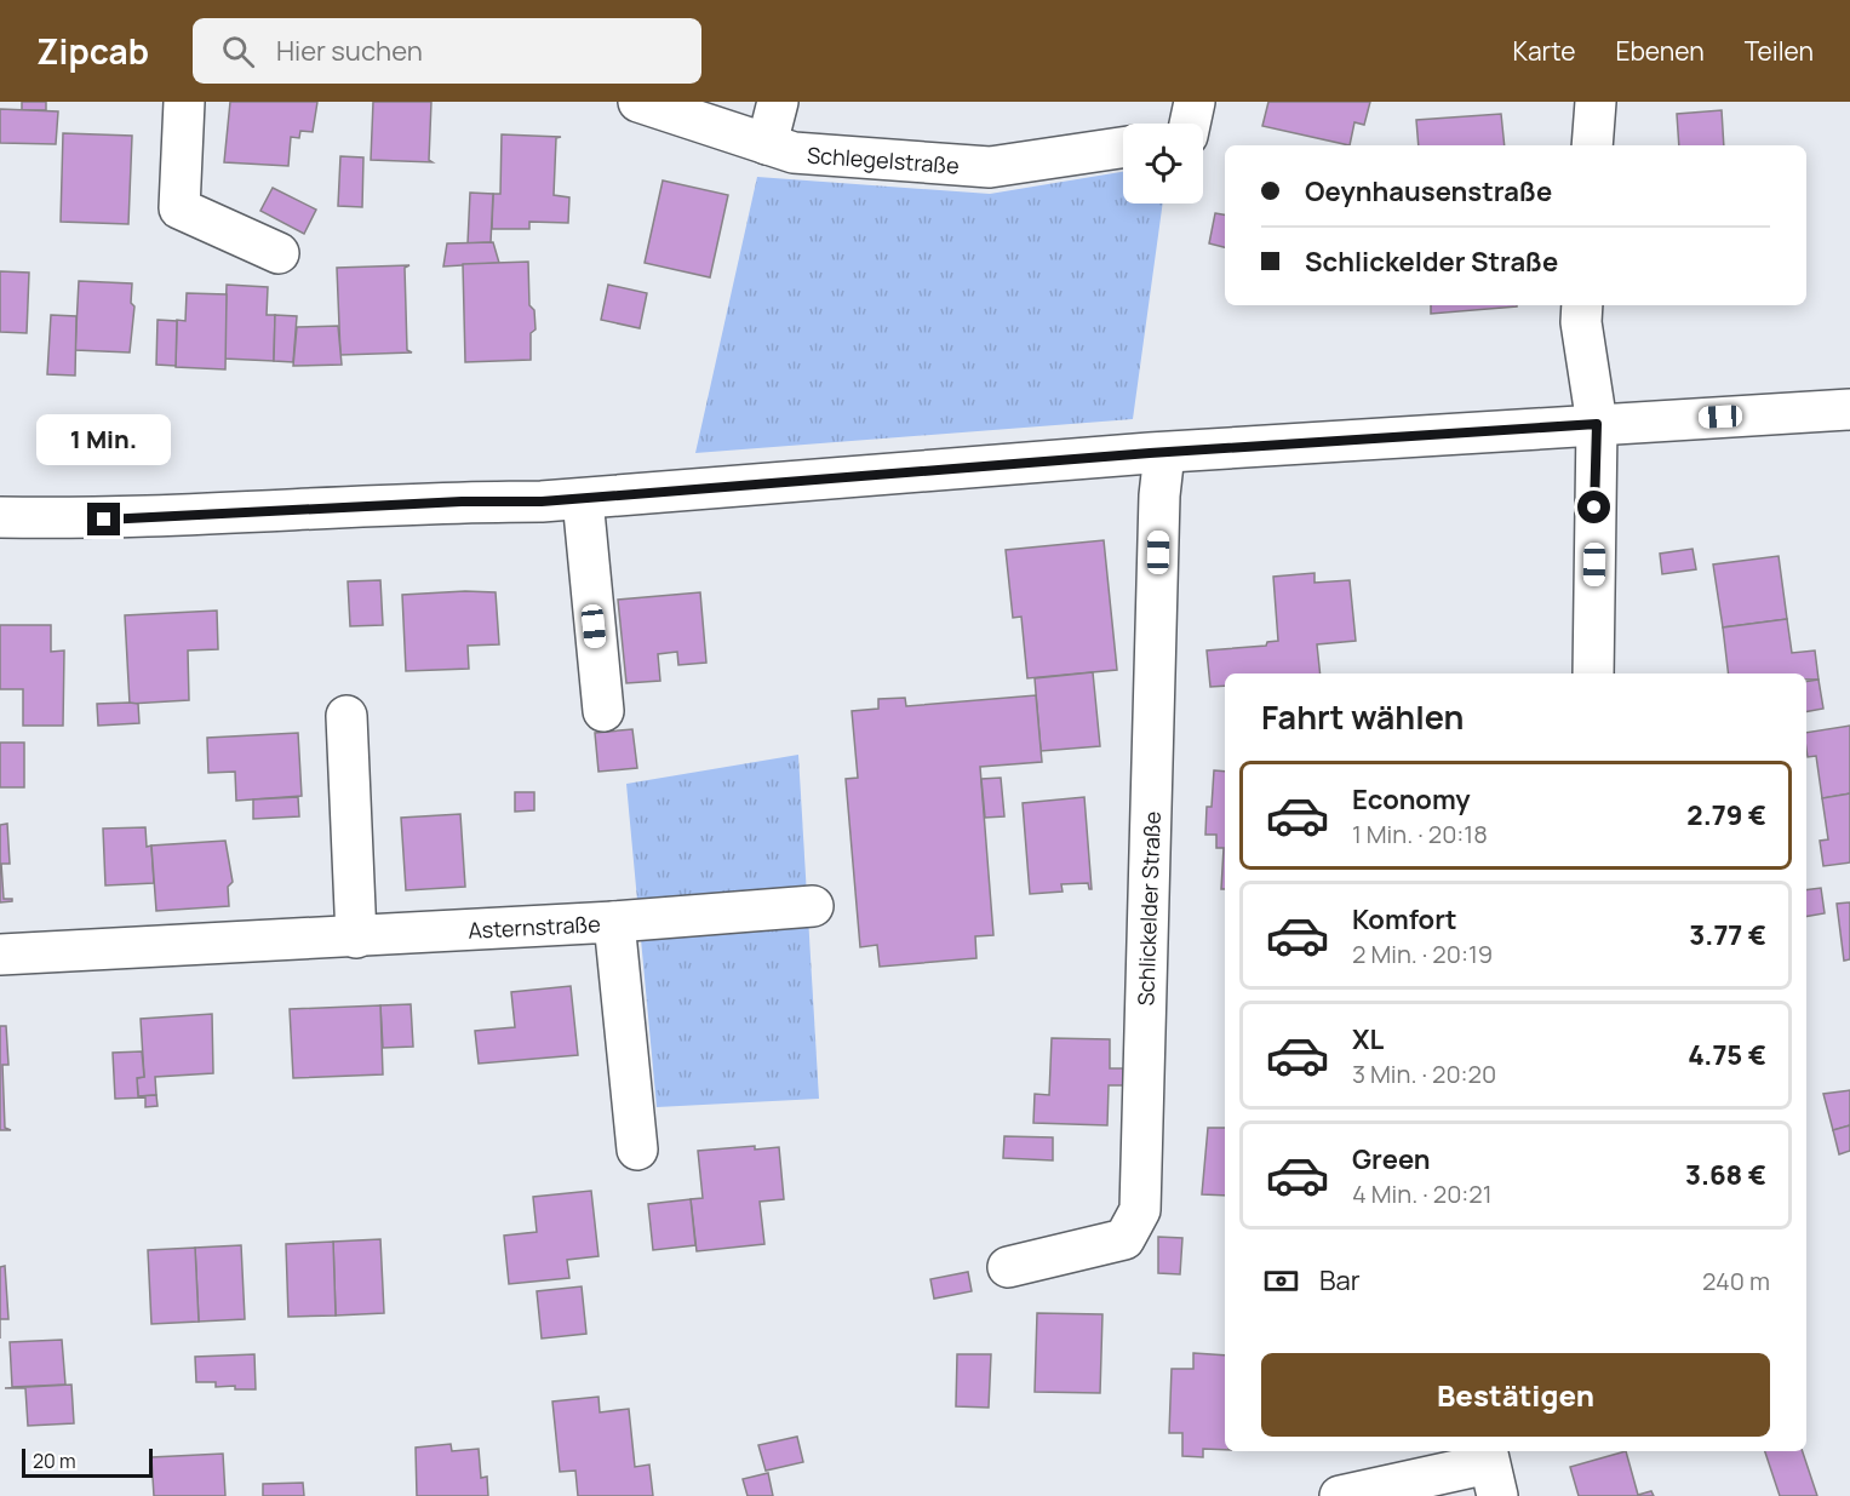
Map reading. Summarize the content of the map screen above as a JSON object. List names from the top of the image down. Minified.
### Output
{"streets":{"street":["Schlegelstraße","Schlickelder Straße","Asternstraße"]},"scale_bar":"20 m","page":{"header":"Zipcab","search":"Hier suchen","nav":["Karte","Ebenen","Teilen"],"banner":["Oeynhausenstraße","Schlickelder Straße"],"bubble":"1 Min.","heading":"Fahrt wählen","list":[{"name":"Economy","note":"1 Min. · 20:18","value":"2.79 €"},{"name":"Komfort","note":"2 Min. · 20:19","value":"3.77 €"},{"name":"XL","note":"3 Min. · 20:20","value":"4.75 €"},{"name":"Green","note":"4 Min. · 20:21","value":"3.68 €"}],"pay":["Bar","240 m"],"buttons":"Bestätigen","scale":"20 m"}}
